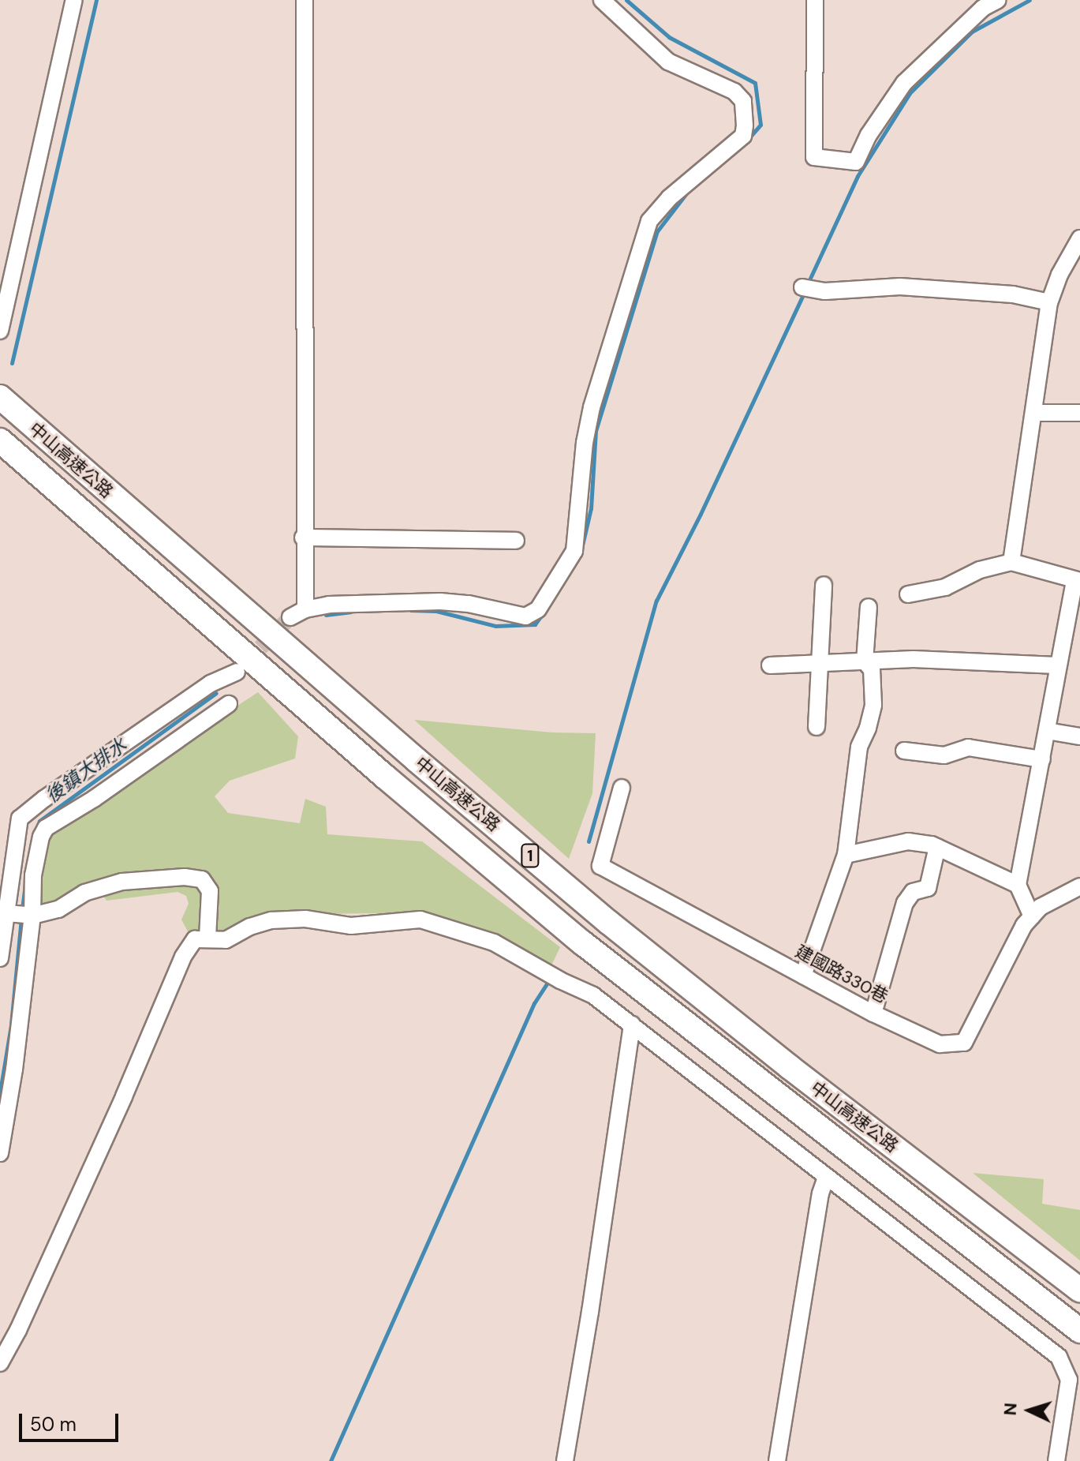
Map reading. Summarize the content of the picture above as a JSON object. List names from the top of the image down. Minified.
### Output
{"streets":{"highway":["中山高速公路","1"],"lane":["建國路330巷"]},"water":["後鎮大排水"],"scale_bar":"50 m","north":"left"}
